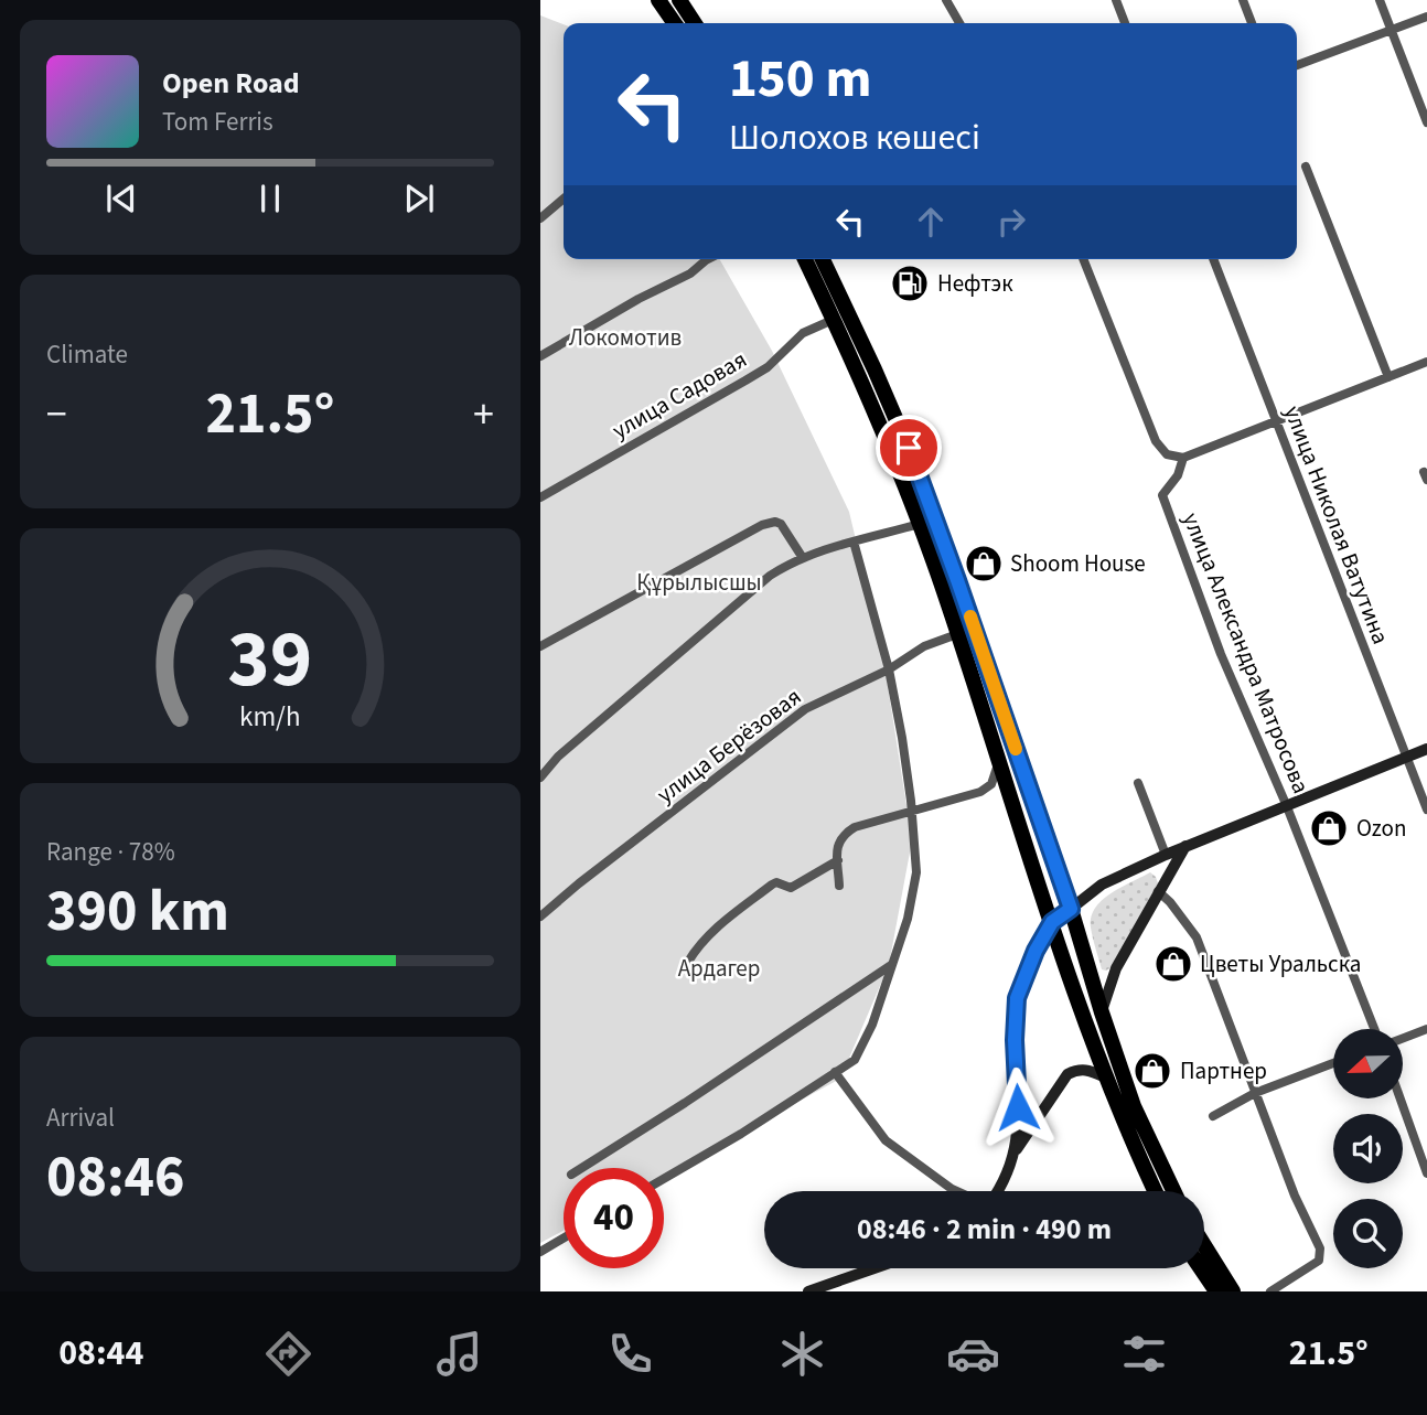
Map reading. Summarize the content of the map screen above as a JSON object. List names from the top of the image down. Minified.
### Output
{"streets":{"street":["улица Садовая","улица Николая Ватутина","улица Александра Матросова","улица Берёзовая"]},"parks":["Локомотив","Құрылысшы","Ардагер"],"places":{"fuel station":["Нефтэк"],"shop":["Shoom House","Ozon","Цветы Уральска","Партнер"]},"north":"left","page":{"turn":["150 m","Шолохов көшесі"],"song":["Open Road","Tom Ferris"],"tile":["Climate",["Range · 78%","390 km"],["Arrival","08:46"]],"heat":["−","21.5°","+"],"limit":"40","trip":"08:46 · 2 min · 490 m","tabs":["08:44","21.5°"],"gauge":["39","km/h"]}}
